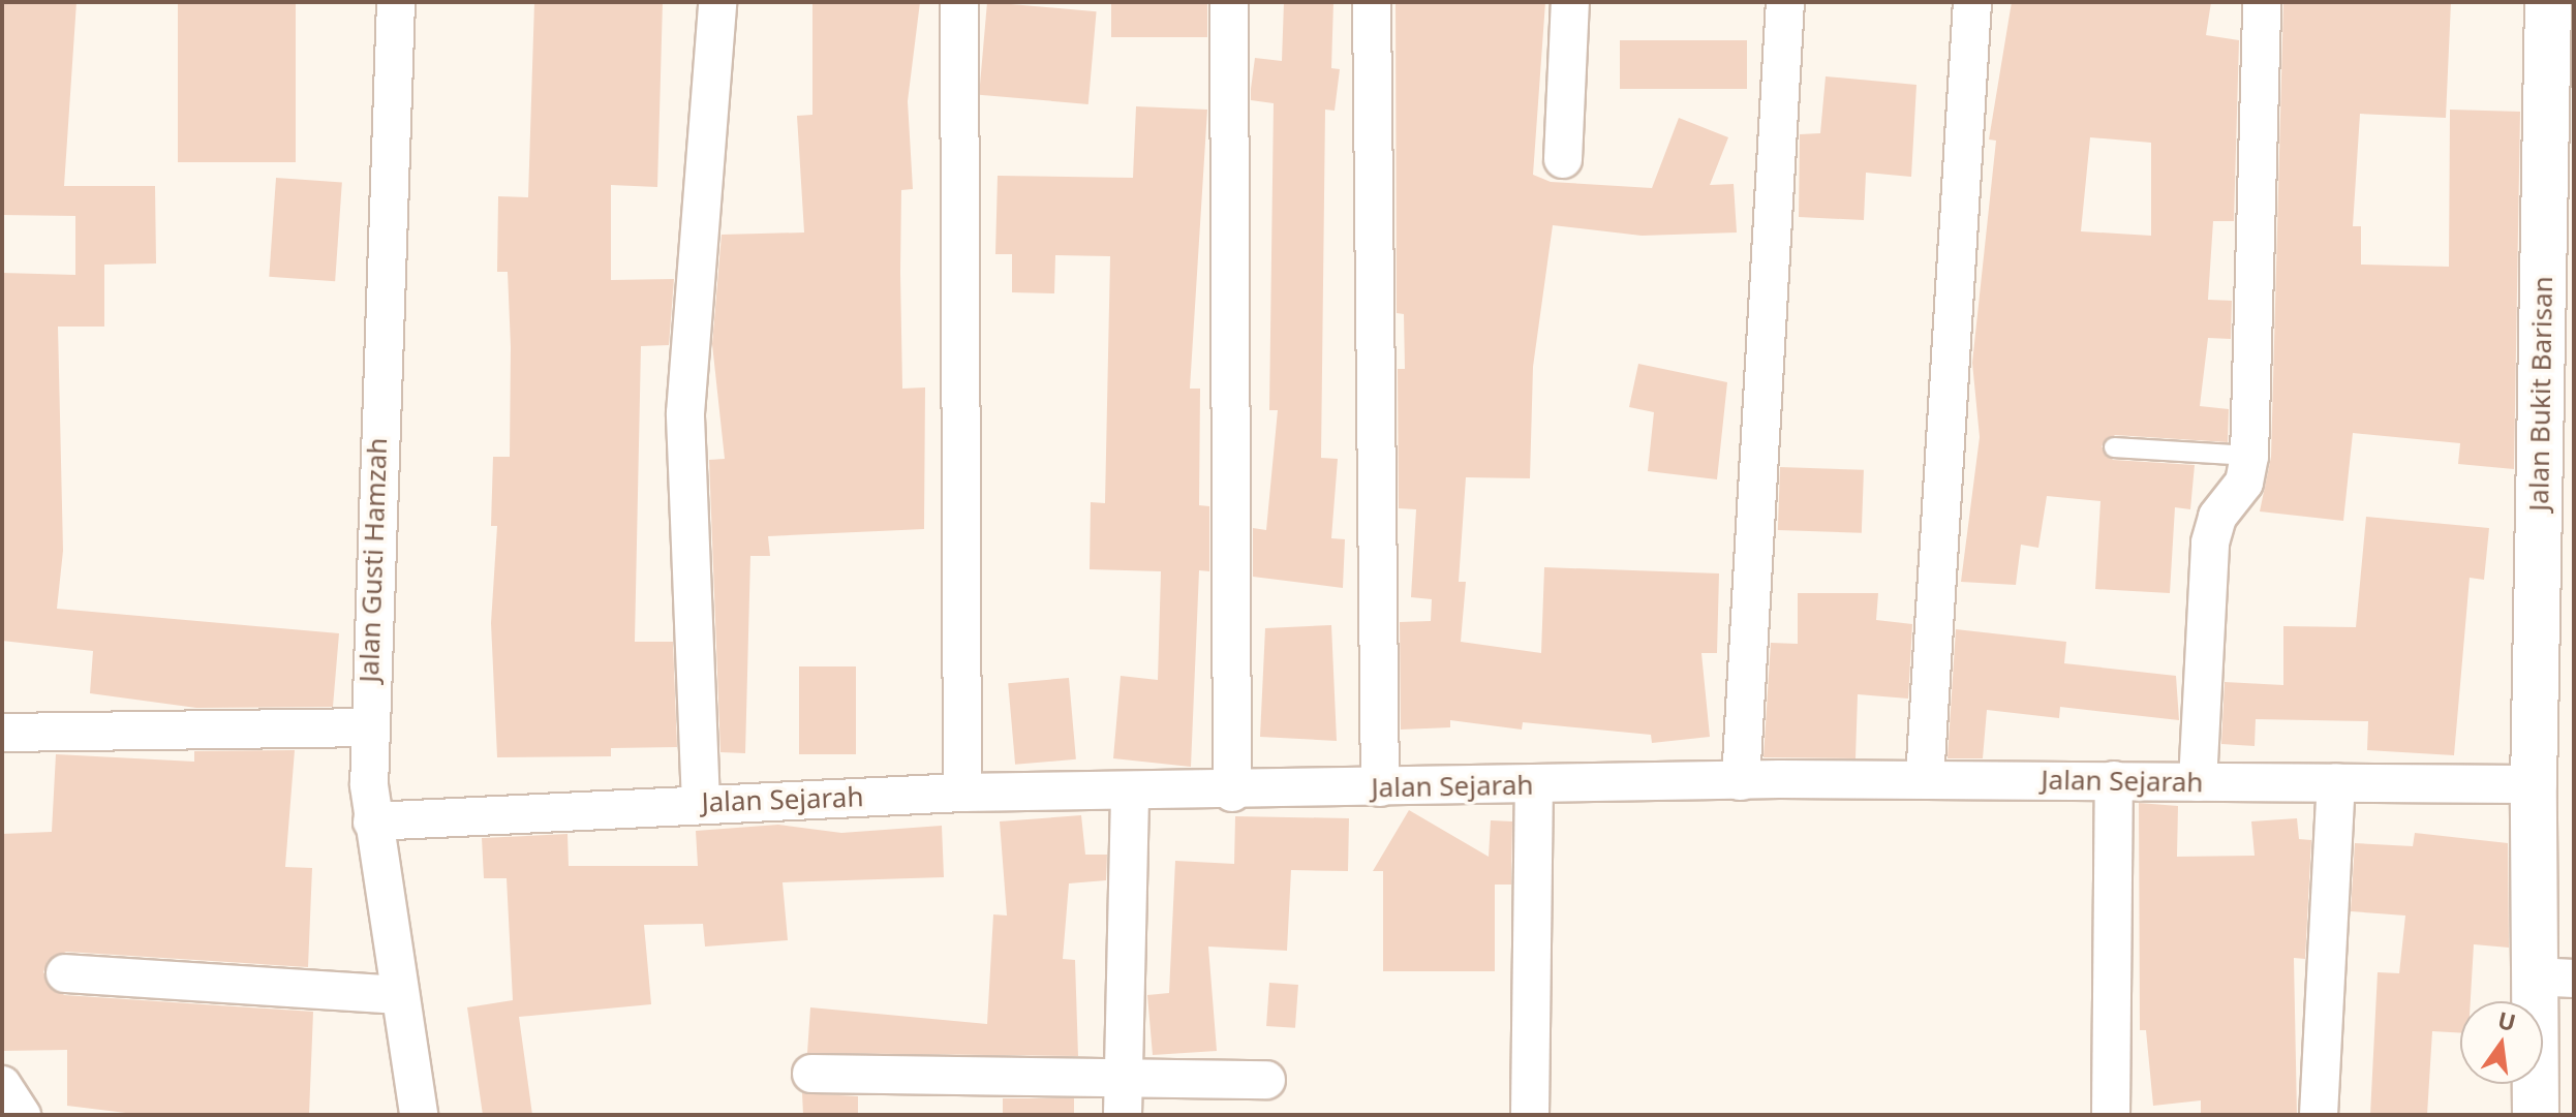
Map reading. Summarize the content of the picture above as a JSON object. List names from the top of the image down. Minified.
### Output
{"streets":{"street":["Jalan Bukit Barisan","Jalan Gusti Hamzah","Jalan Sejarah"]},"crossings":[["Jalan Bukit Barisan","Jalan Sejarah"],["Jalan Gusti Hamzah","Jalan Sejarah"]],"north":"top"}
